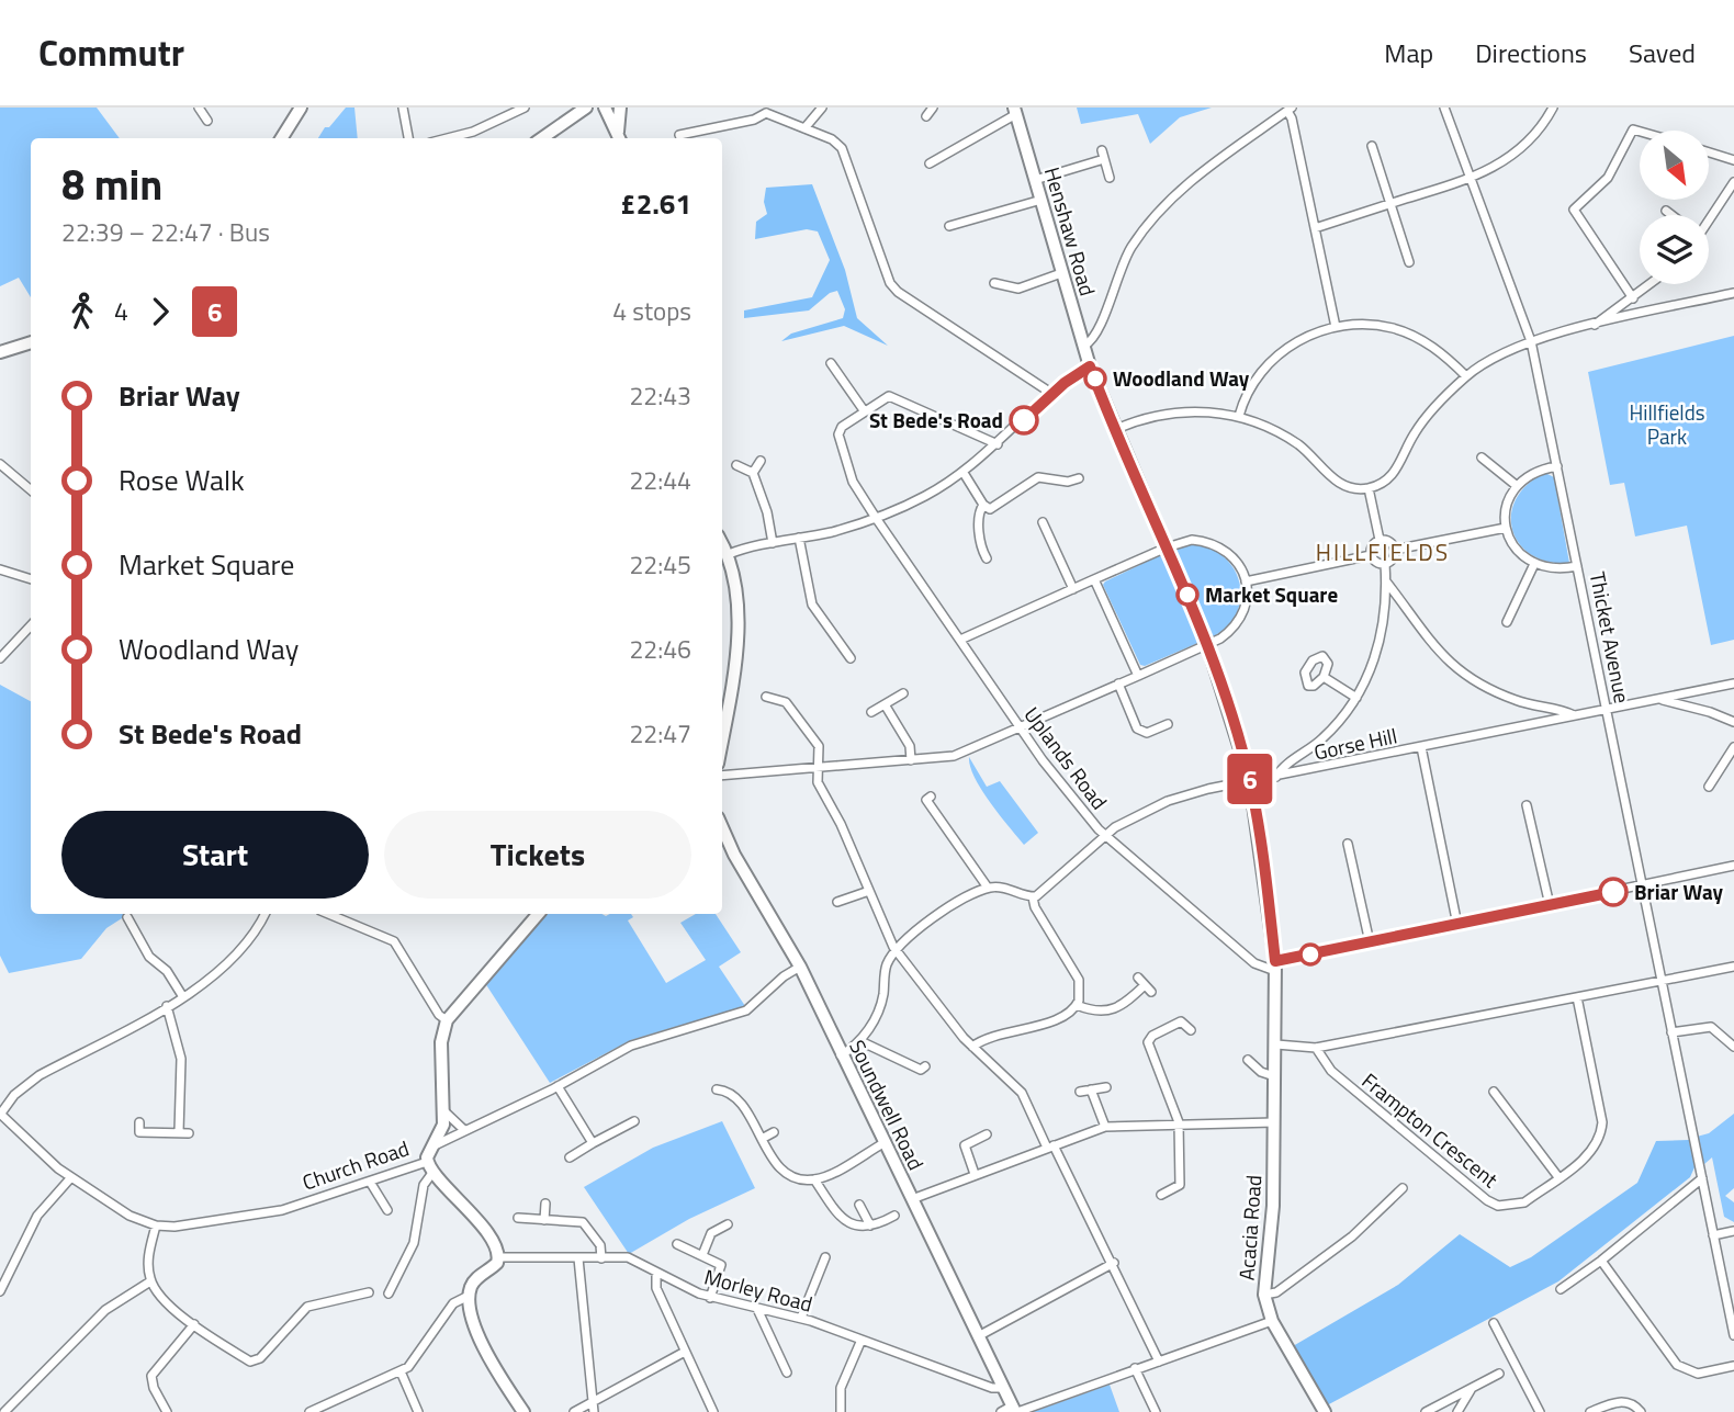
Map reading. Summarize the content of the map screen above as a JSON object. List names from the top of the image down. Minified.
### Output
{"streets":{"street":["Henshaw Road","Thicket Avenue","Gorse Hill","Uplands Road","Soundwell Road","Frampton Crescent","Church Road","Acacia Road","Morley Road"]},"crossings":[["Henshaw Road","Acacia Road"],["Thicket Avenue","Gorse Hill"],["Gorse Hill","Uplands Road"],["Gorse Hill","Acacia Road"],["Uplands Road","Acacia Road"],["Soundwell Road","Morley Road"]],"districts":["HILLFIELDS"],"parks":["Hillfields Park"],"places":["Woodland Way","St Bede's Road","Market Square","Briar Way"],"lines":["bus line 6"],"north":"bottom right","page":{"header":"Commutr","nav":["Map","Directions","Saved"],"on_map":"6","heading":["8 min","22:39 – 22:47 · Bus","£2.61"],"legs":["4","6","4 stops"],"list":[{"name":"Briar Way","value":"22:43"},{"name":"Rose Walk","value":"22:44"},{"name":"Market Square","value":"22:45"},{"name":"Woodland Way","value":"22:46"},{"name":"St Bede's Road","value":"22:47"}],"buttons":["Start","Tickets"]}}
